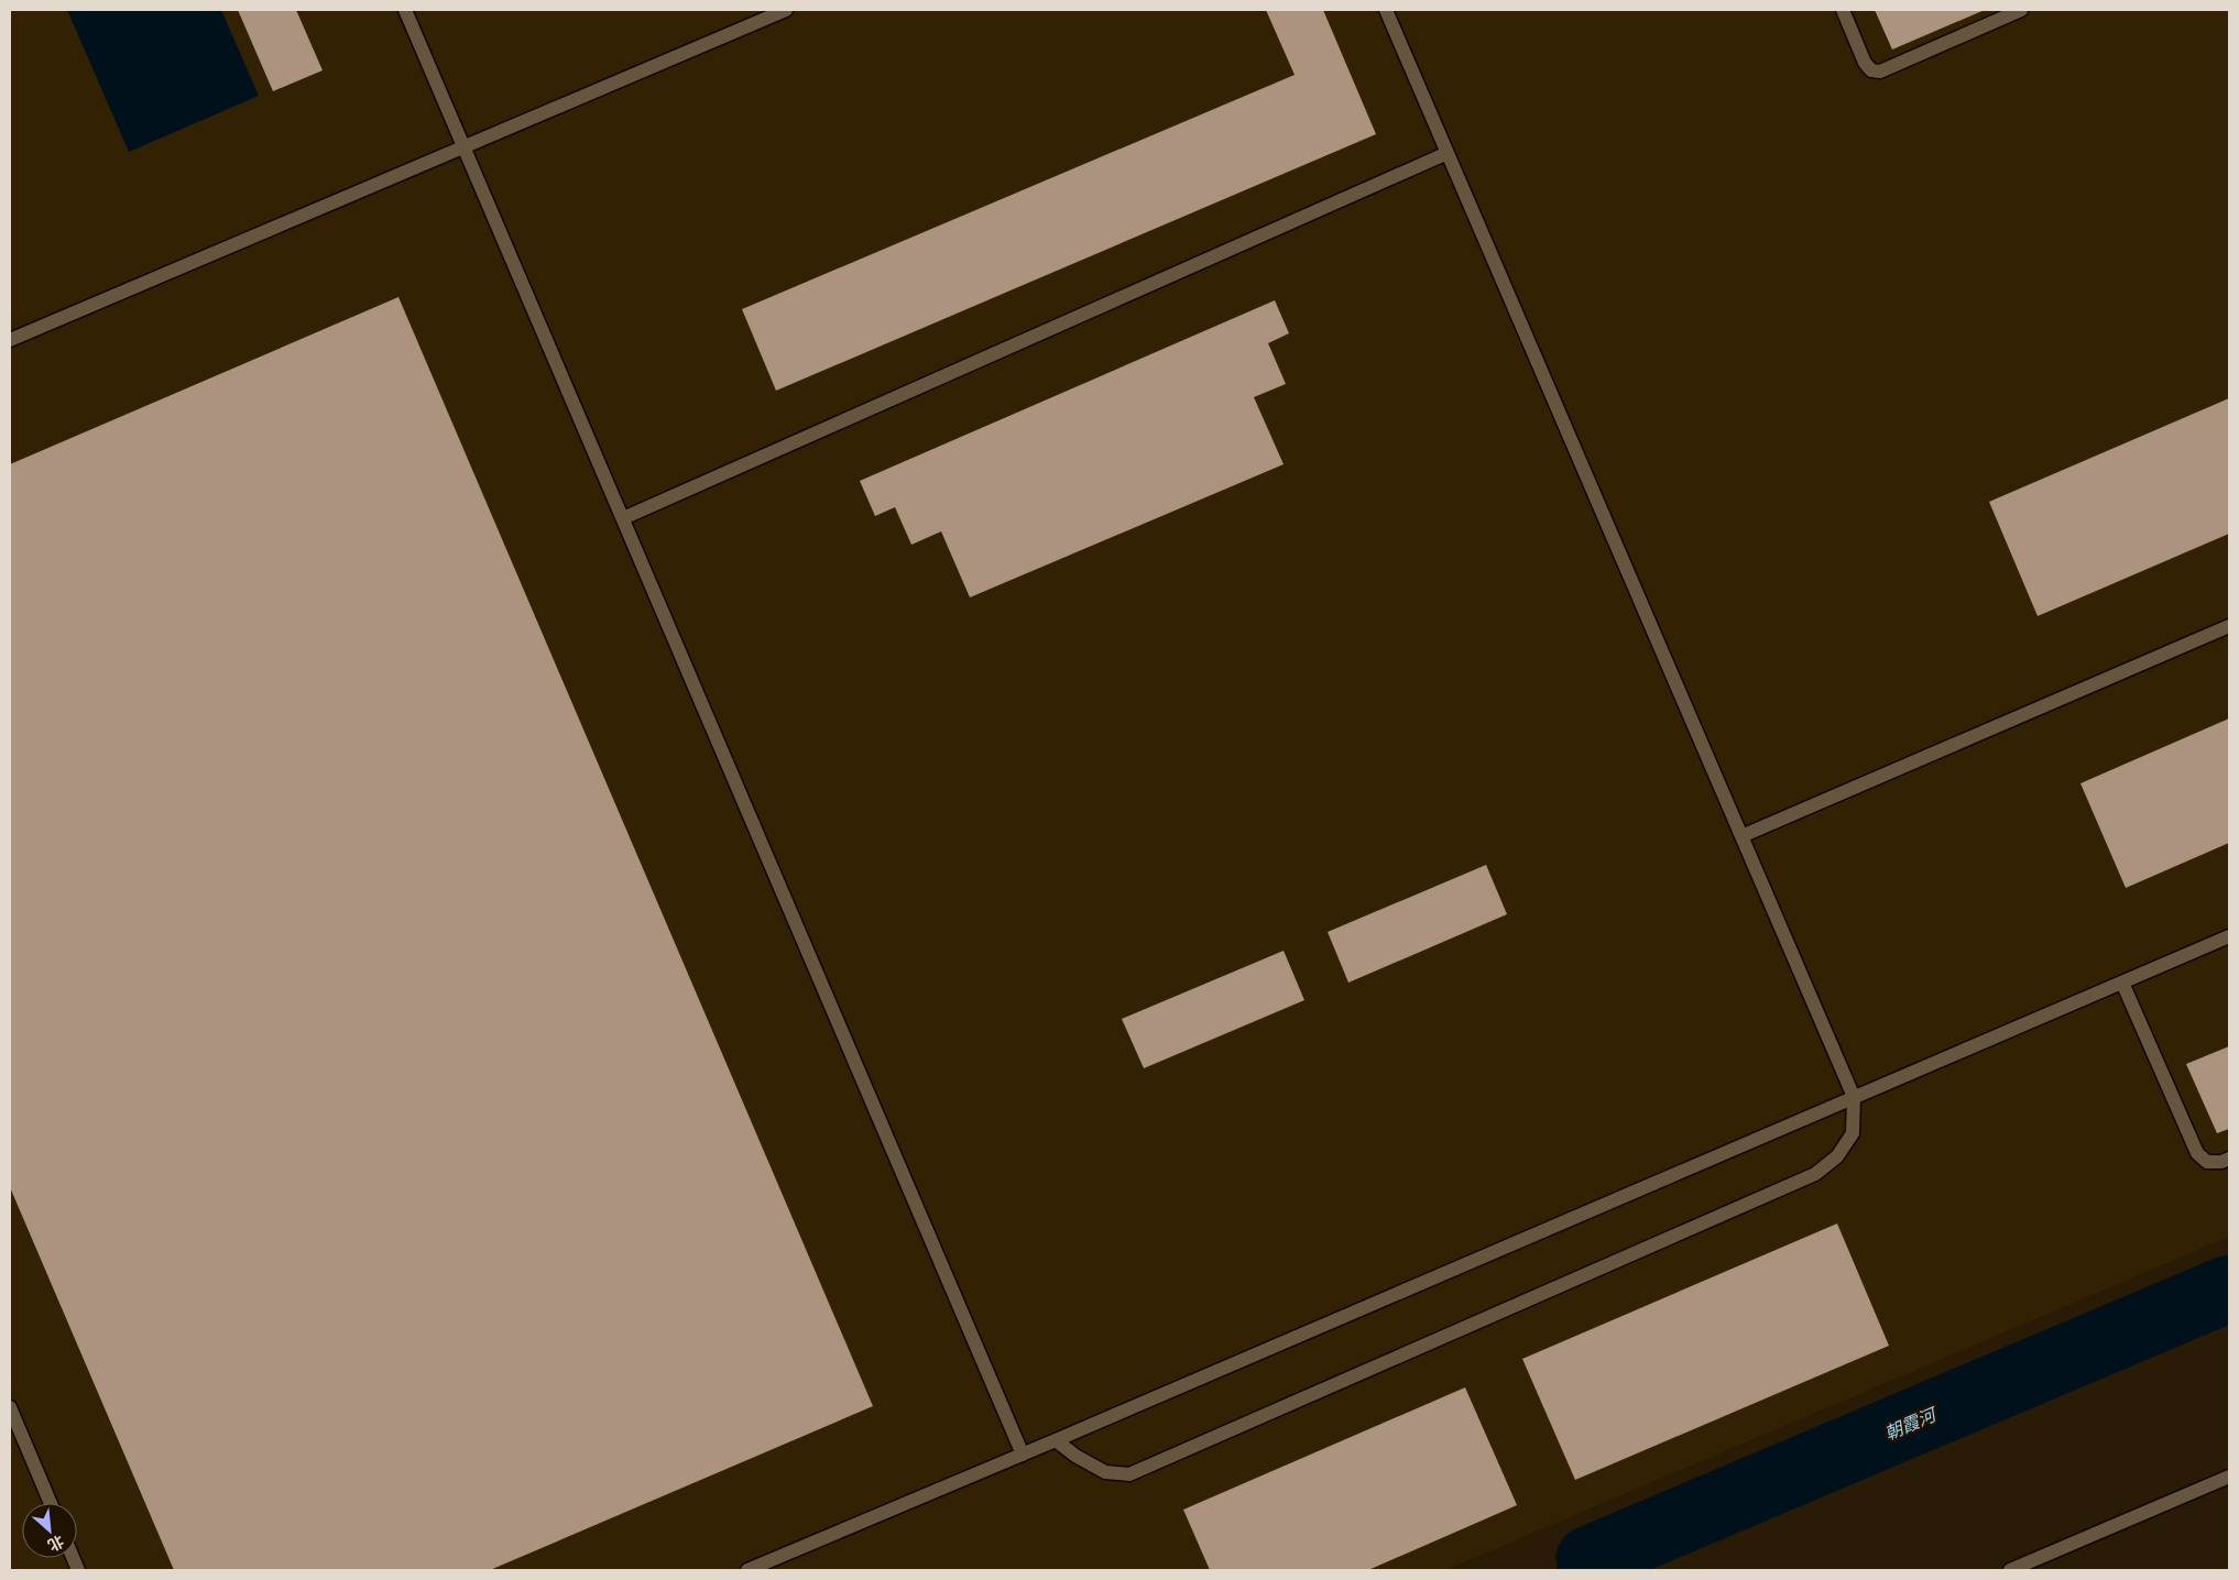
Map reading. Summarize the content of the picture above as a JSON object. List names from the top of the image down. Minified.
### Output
{"water":["朝霞河"],"north":"bottom right"}
